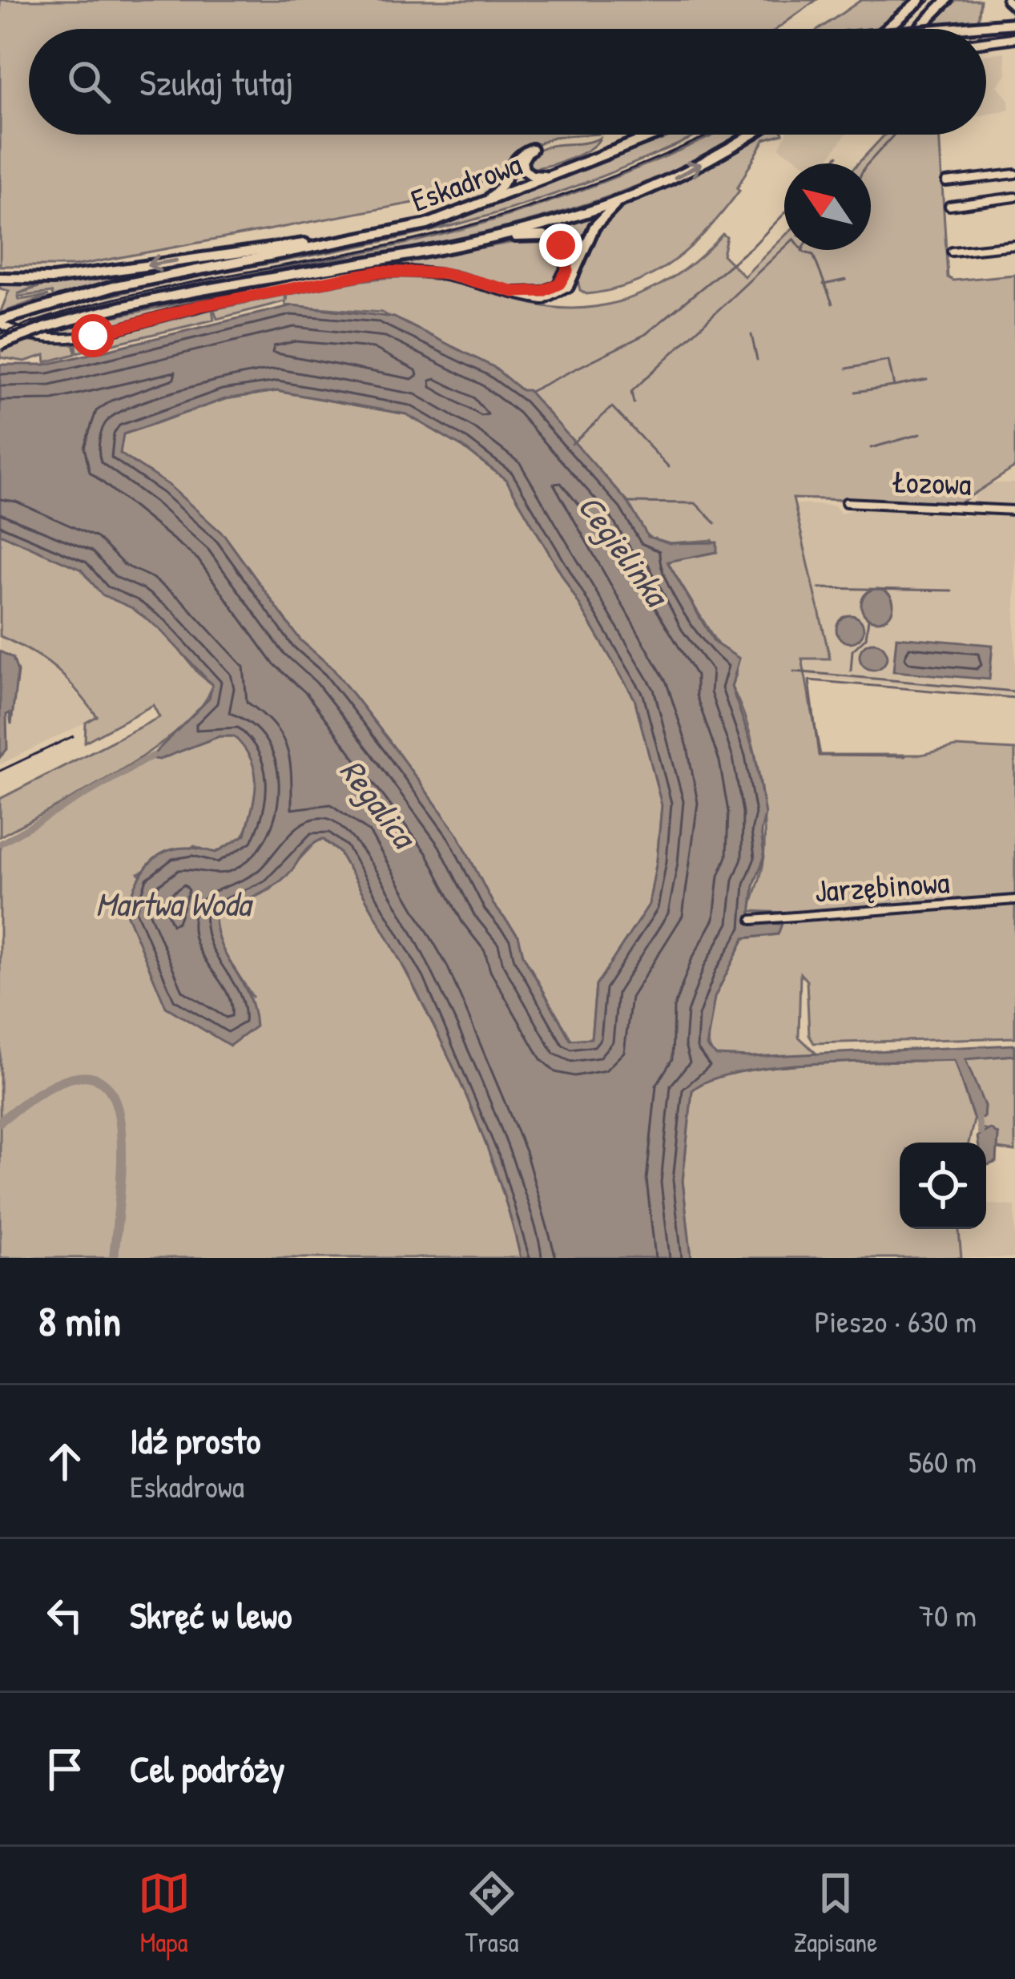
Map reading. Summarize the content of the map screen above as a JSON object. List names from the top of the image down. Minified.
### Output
{"streets":{"main road":["Eskadrowa"],"street":["Łozowa","Jarzębinowa"]},"water":["Cegielinka","Regalica","Martwa Woda"],"north":"top left","page":{"search":"Szukaj tutaj","heading":["8 min","Pieszo · 630 m"],"list":[["Idź prosto","Eskadrowa","560 m"],["Skręć w lewo","70 m"],"Cel podróży"],"nav":["Mapa","Trasa","Zapisane"]}}
